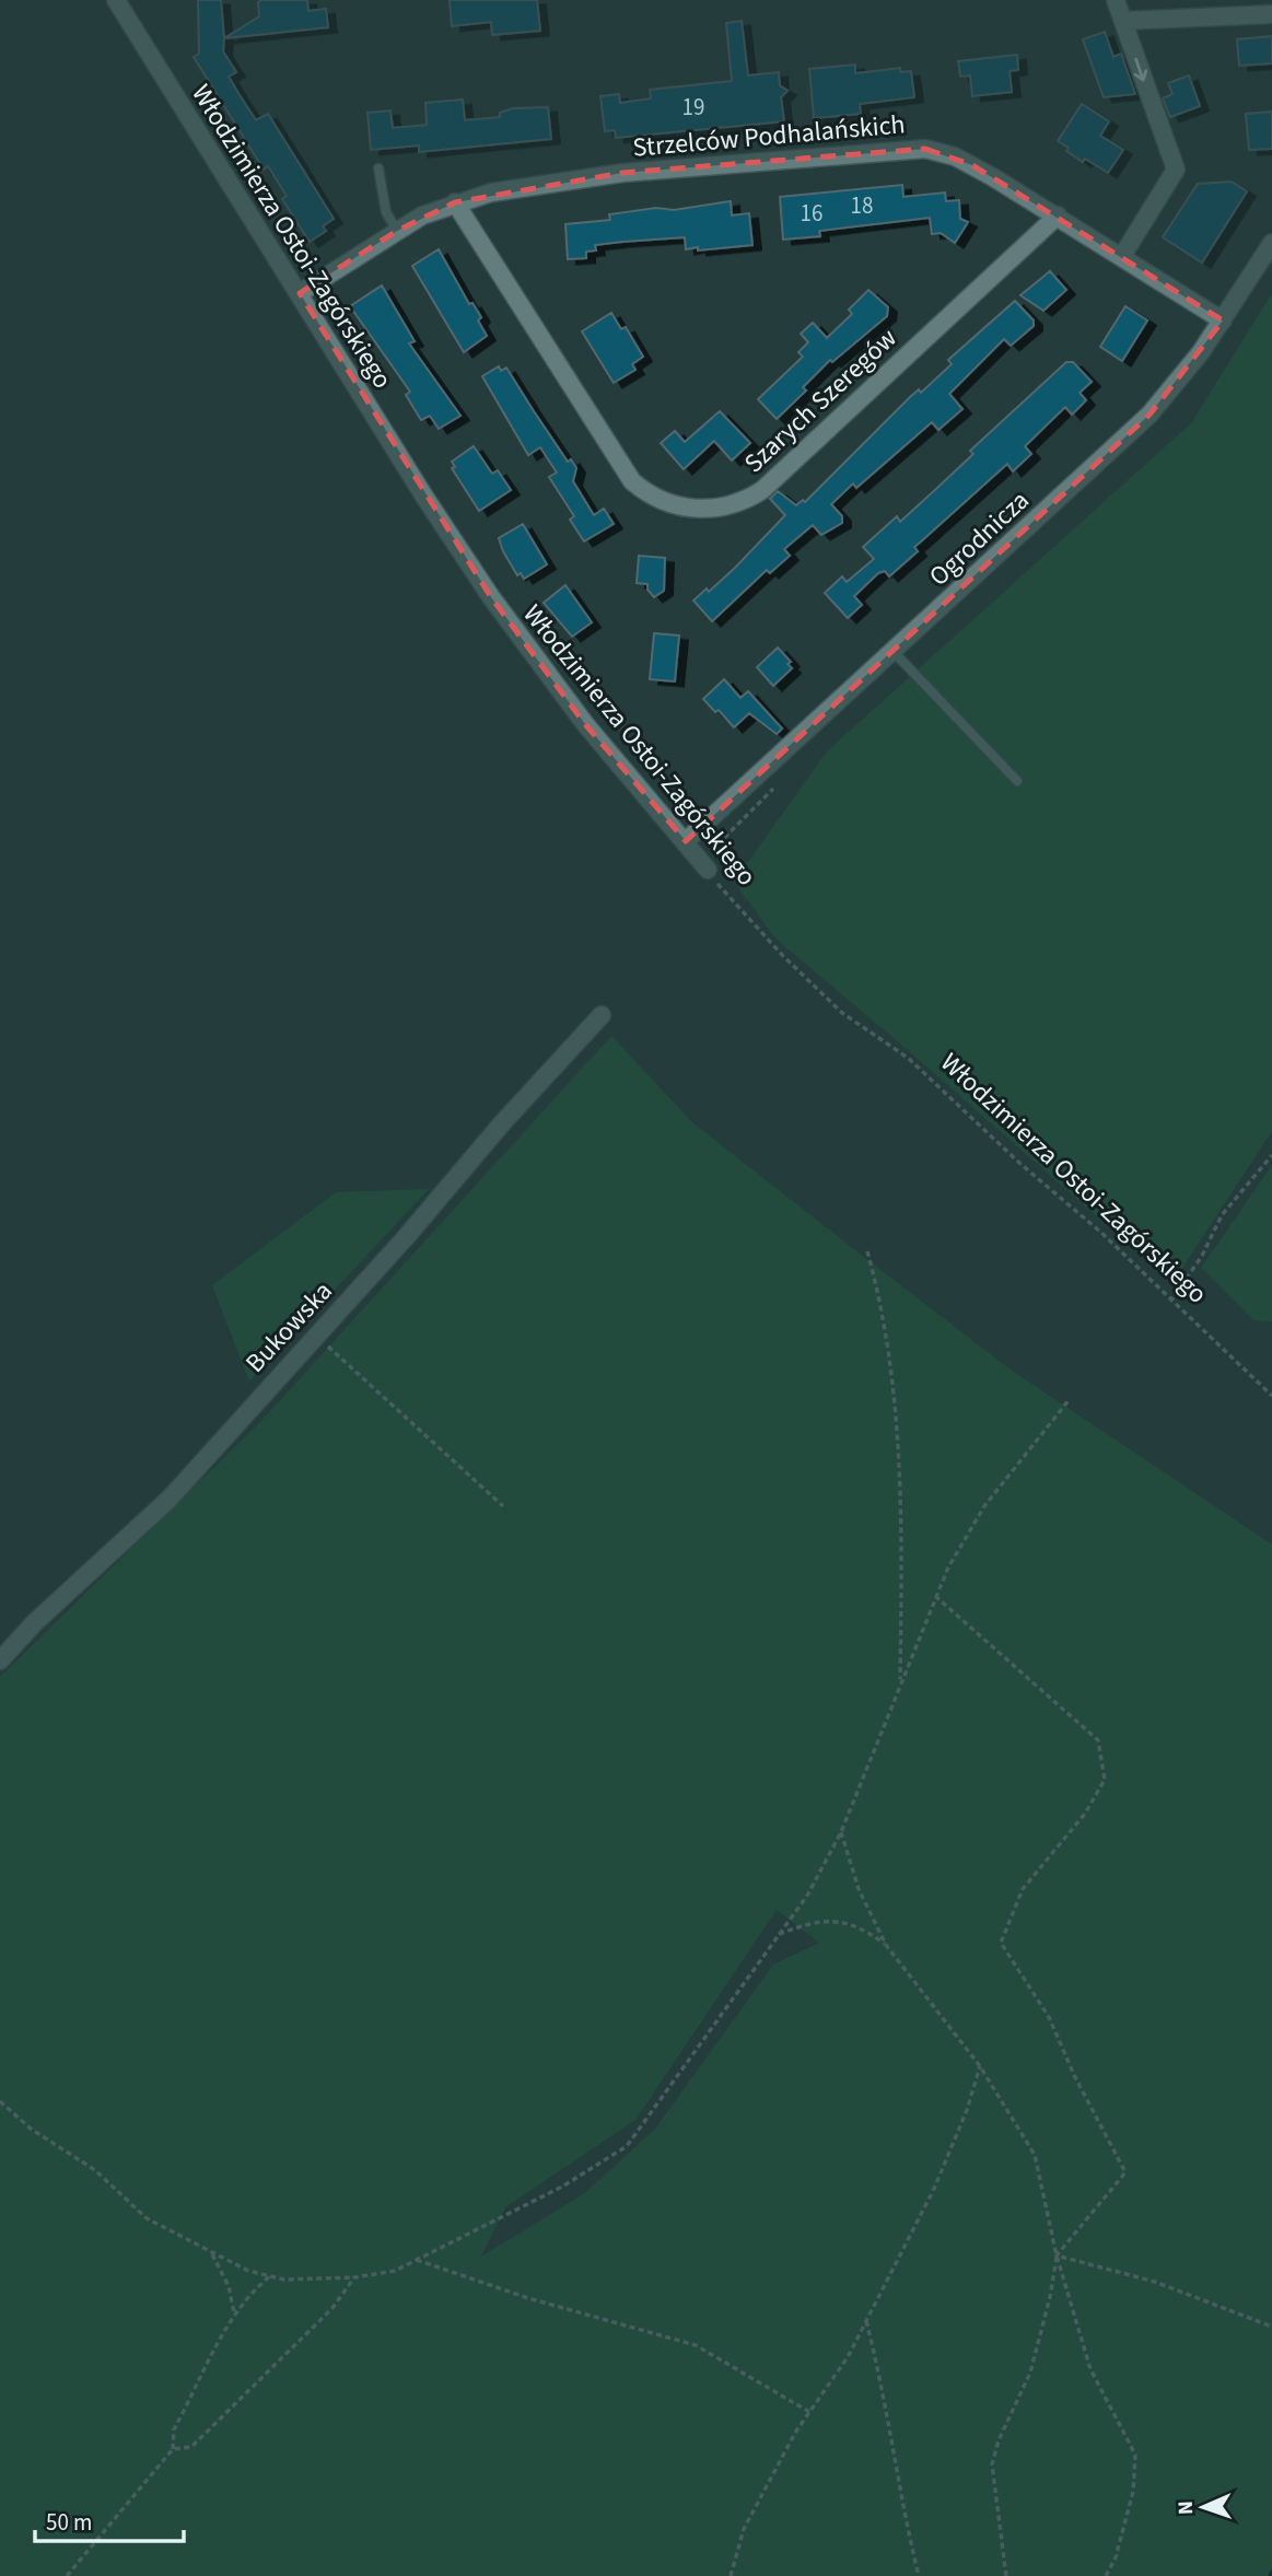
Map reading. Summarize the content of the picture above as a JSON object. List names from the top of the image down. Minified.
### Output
{"streets":{"street":["Strzelców Podhalańskich","Włodzimierza Ostoi-Zagórskiego","Szarych Szeregów","Ogrodnicza","Bukowska"]},"crossings":[["Strzelców Podhalańskich","Włodzimierza Ostoi-Zagórskiego"],["Strzelców Podhalańskich","Szarych Szeregów"],["Strzelców Podhalańskich","Ogrodnicza"],["Włodzimierza Ostoi-Zagórskiego","Ogrodnicza"]],"house_numbers":["19","18","16"],"scale_bar":"50 m","north":"left"}
